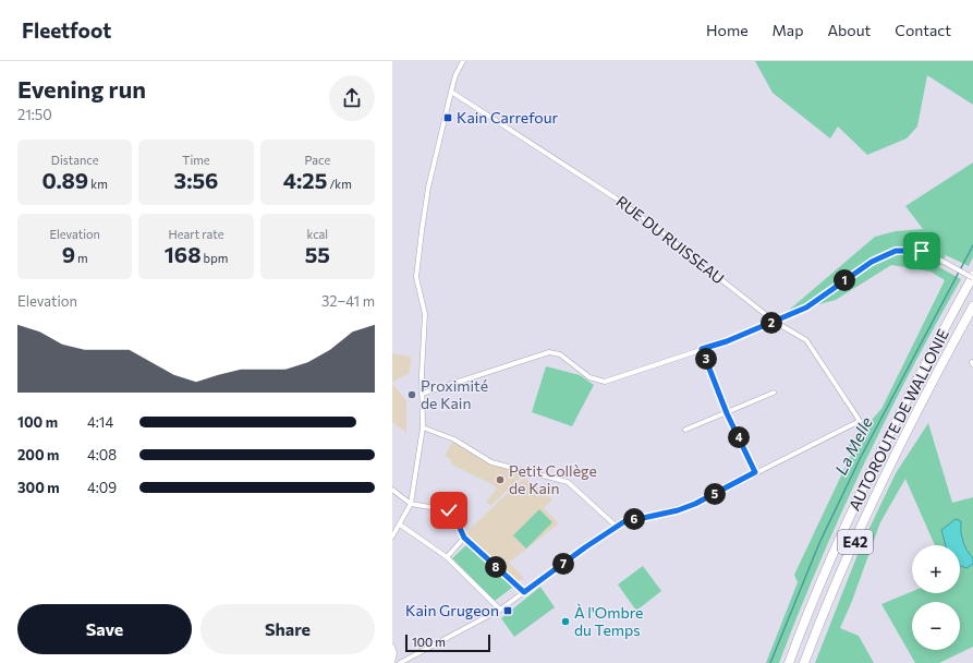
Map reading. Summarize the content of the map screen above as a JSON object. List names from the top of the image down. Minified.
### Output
{"streets":{"highway":["AUTOROUTE DE WALLONIE","E42"],"street":["RUE DU RUISSEAU"]},"water":["La Melle"],"places":{"transit":["Kain Carrefour","Kain Grugeon"],"other":["Proximité de Kain","Petit Collège de Kain","À l'Ombre du Temps"]},"scale_bar":"100 m","page":{"header":"Fleetfoot","nav":["Home","Map","About","Contact"],"heading":["Evening run","21:50"],"stats":[["Distance","0.89 km"],["Time","3:56"],["Pace","4:25 /km"],["Elevation","9 m"],["Heart rate","168 bpm"],["kcal","55"]],"pins":["1","2","3","4","5","6","7","8"],"chart":["Elevation","32–41 m"],"list":[{"name":"100 m","note":"4:14"},{"name":"200 m","note":"4:08"},{"name":"300 m","note":"4:09"}],"map_buttons":["+","−"],"buttons":["Save","Share"],"scale":"100 m"}}
